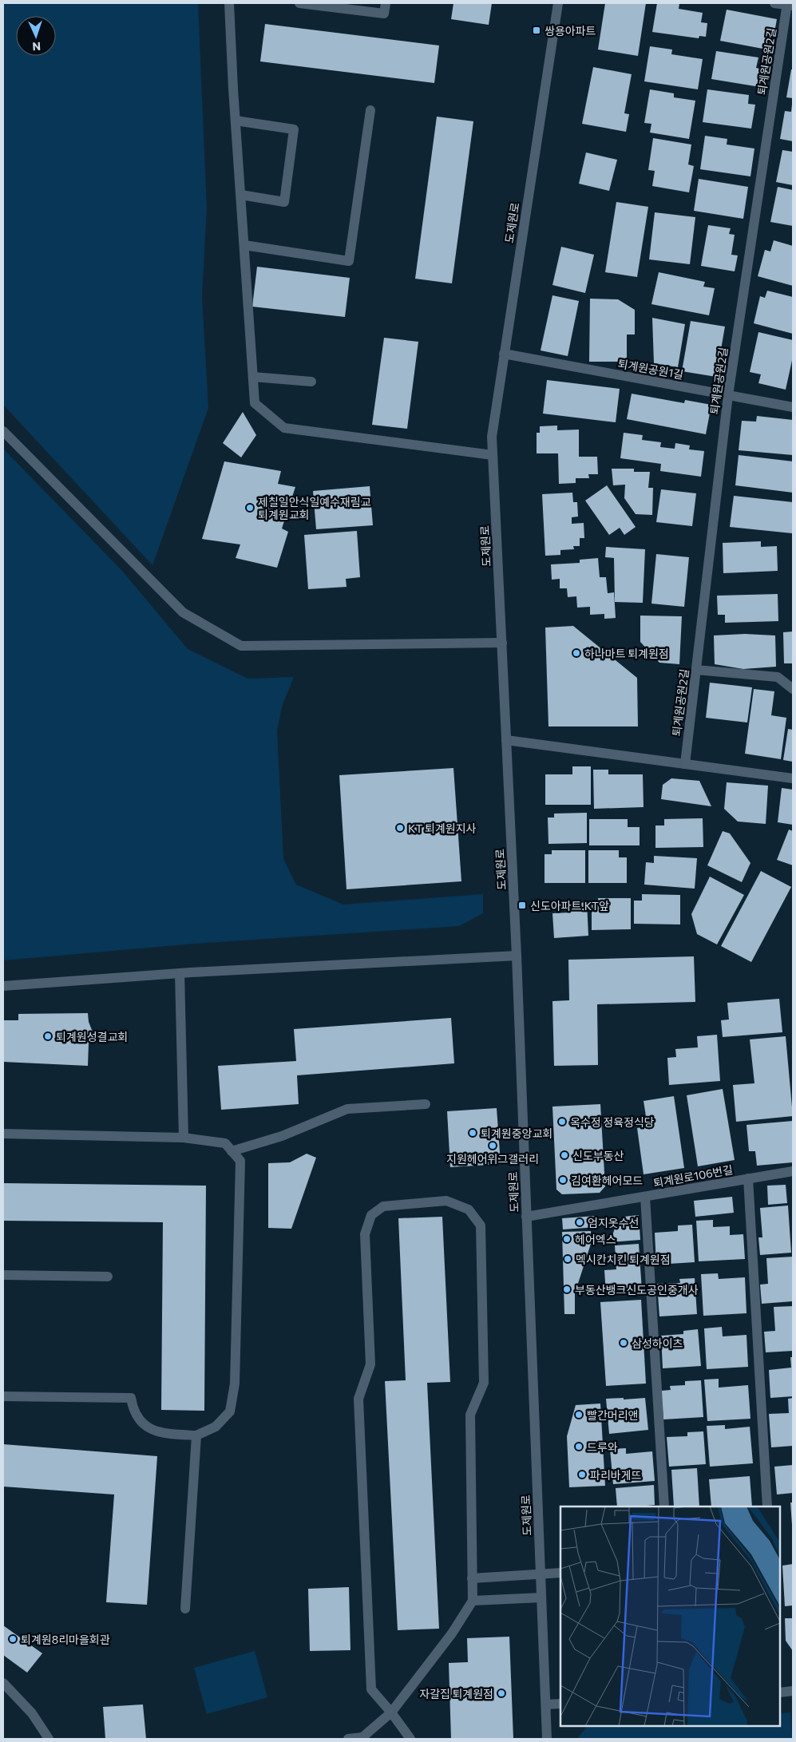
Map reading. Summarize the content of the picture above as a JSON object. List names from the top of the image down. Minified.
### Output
{"streets":{"street":["퇴계원공원2길","도제원로","퇴계원공원1길","퇴계원로106번길"]},"crossings":[["퇴계원공원2길","퇴계원공원1길"],["도제원로","퇴계원공원1길"],["도제원로","퇴계원로106번길"]],"places":{"transit":["쌍용아파트","신도아파트.KT앞"],"other":["제칠일안식일예수재림교 퇴계원교회","하나마트 퇴계원점","KT 퇴계원지사","퇴계원성결교회","옥수정 정육정식당","퇴계원중앙교회","지원헤어위그갤러리","신도부동산","김여환헤어모드","엄지옷수선","헤어엑스","멕시칸치킨 퇴계원점","부동산뱅크신도공인중개사","삼성하이츠","빨간머리앤","드루와","파리바게뜨","퇴계원8리마을회관","자갈집 퇴계원점"]},"north":"bottom"}
